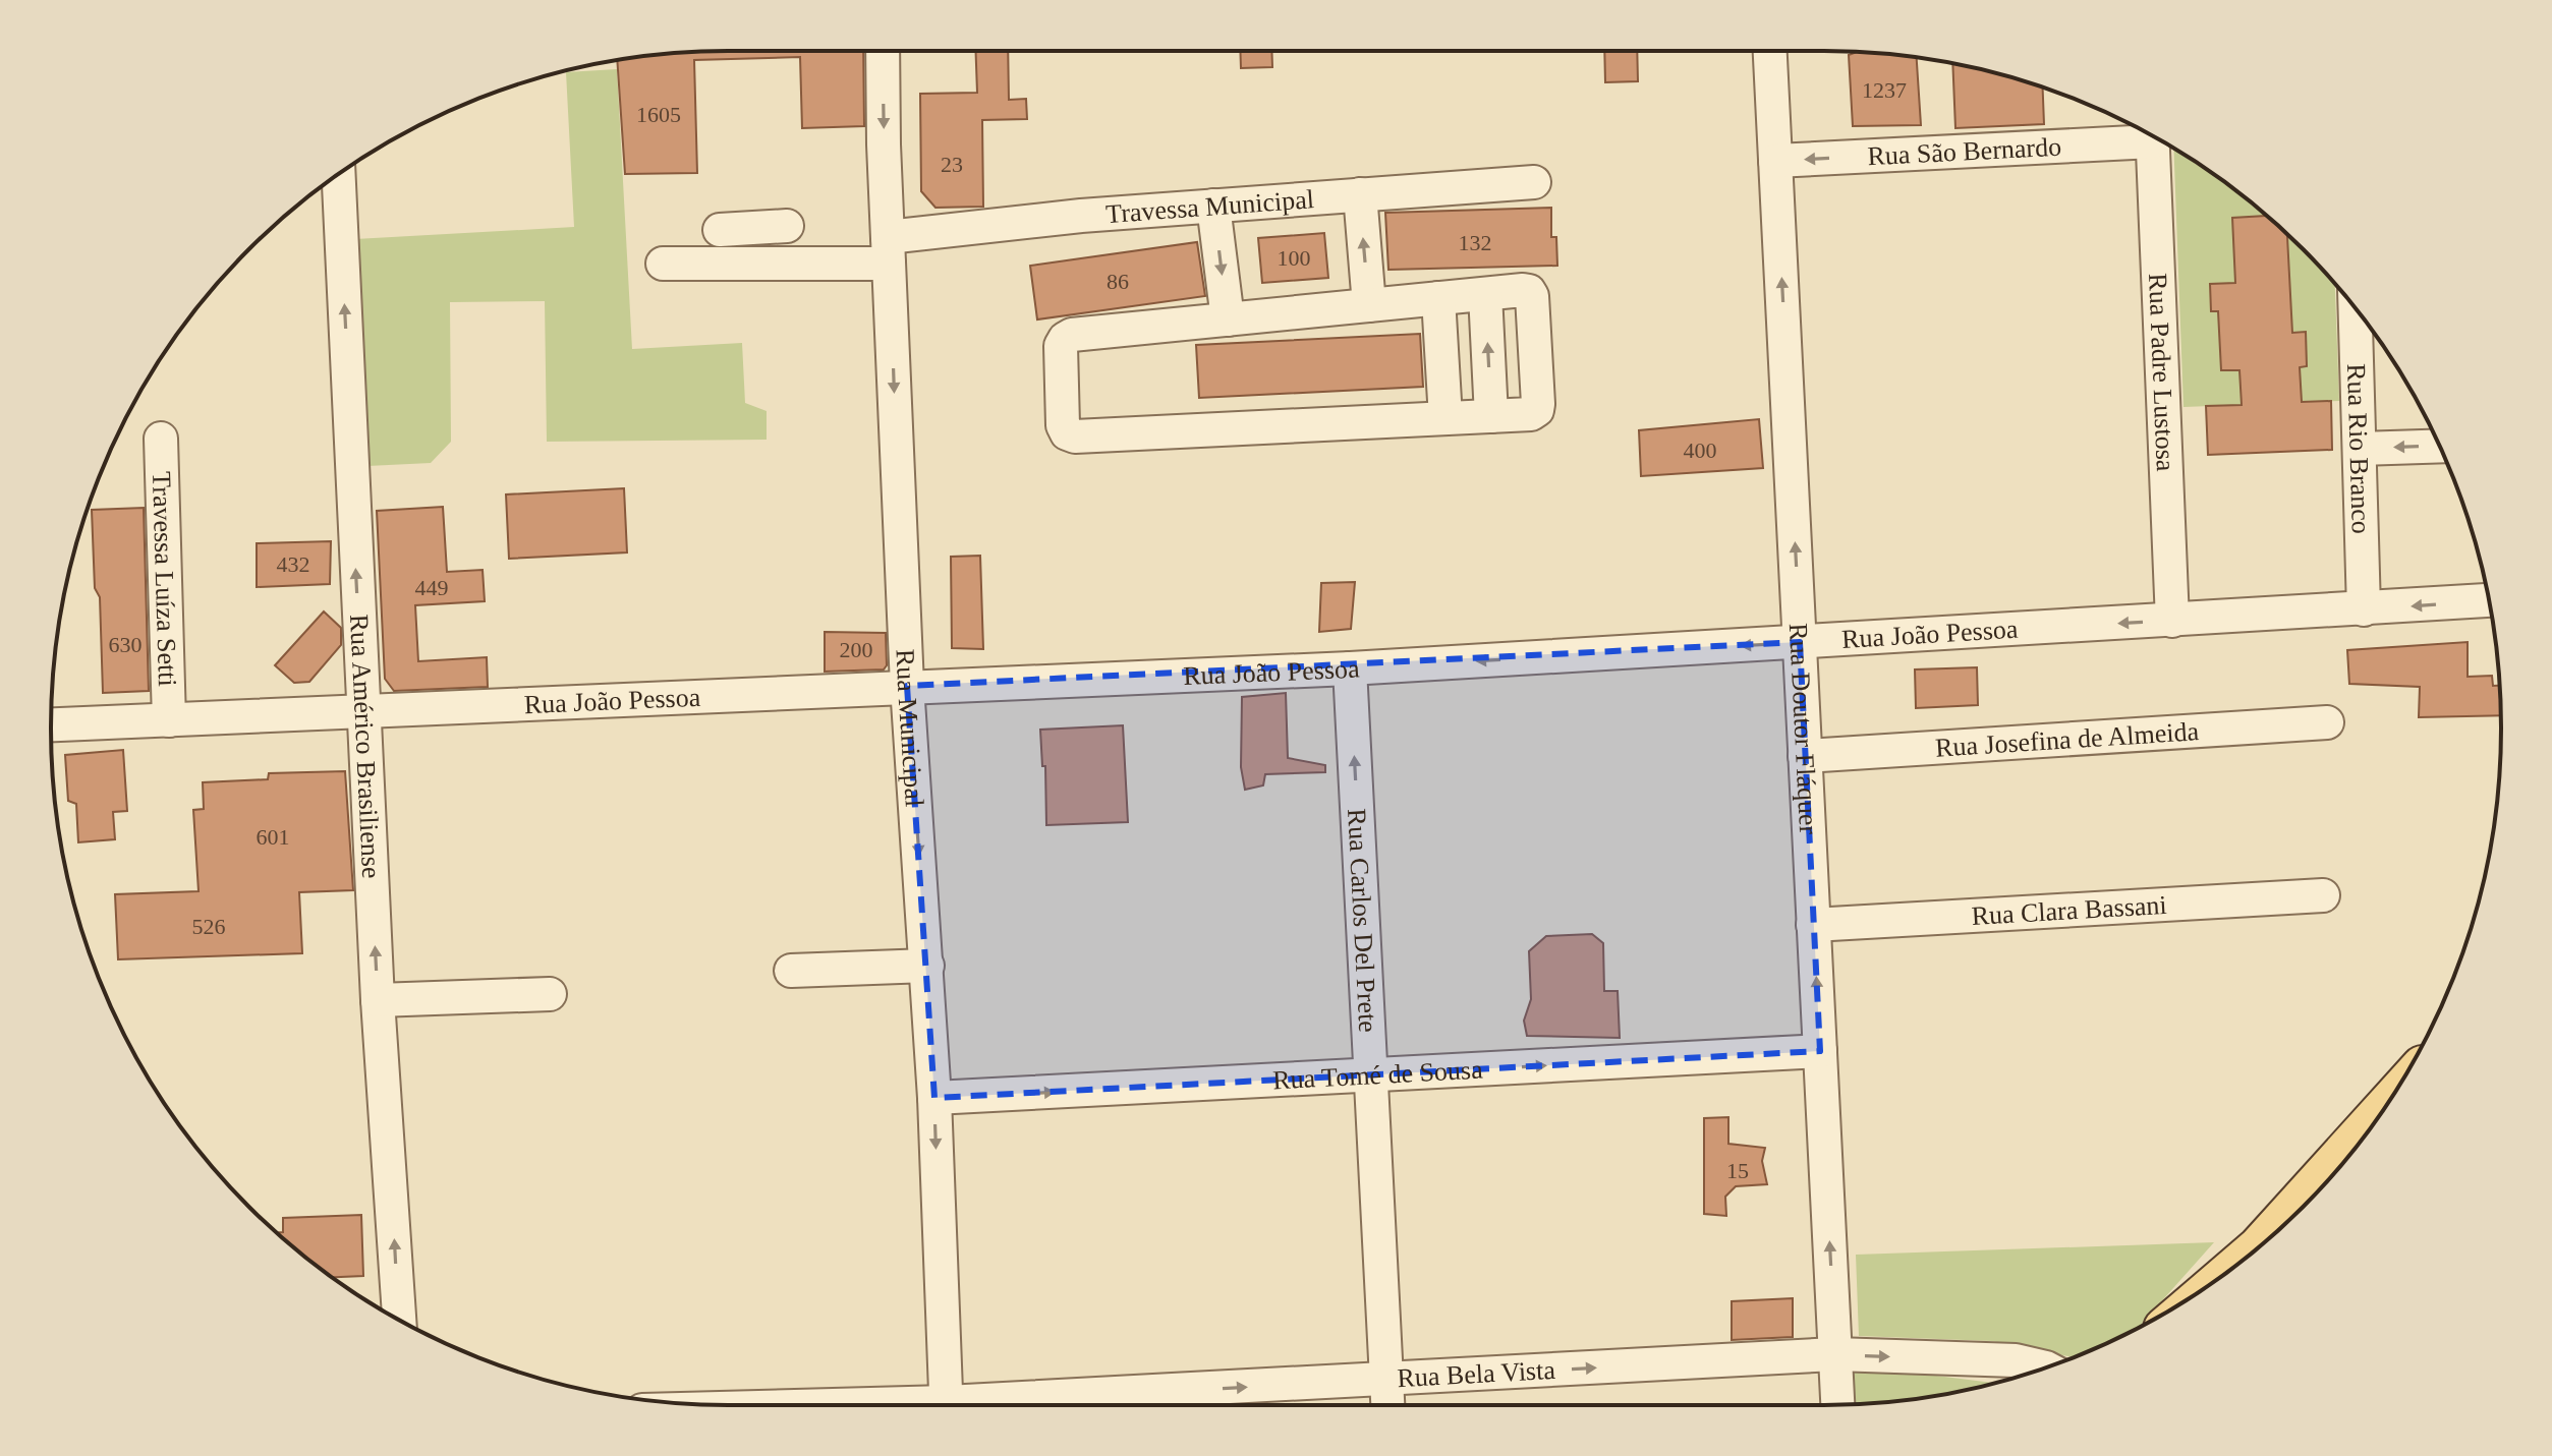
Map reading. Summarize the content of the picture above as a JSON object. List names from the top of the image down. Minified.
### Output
{"streets":{"street":["Rua São Bernardo","Travessa Municipal","Rua Padre Lustosa","Rua Rio Branco","Travessa Luíza Setti","Rua João Pessoa","Rua Municipal","Rua Doutor Fláquer","Rua Josefina de Almeida","Rua Américo Brasiliense","Rua Clara Bassani","Rua Carlos Del Prete","Rua Tomé de Sousa","Rua Bela Vista"]},"crossings":[["Rua São Bernardo","Rua Doutor Fláquer"],["Travessa Municipal","Rua Municipal"],["Rua Padre Lustosa","Rua João Pessoa"],["Rua Rio Branco","Rua João Pessoa"],["Travessa Luíza Setti","Rua João Pessoa"],["Rua João Pessoa","Rua Municipal"],["Rua João Pessoa","Rua Doutor Fláquer"],["Rua João Pessoa","Rua Américo Brasiliense"],["Rua João Pessoa","Rua Carlos Del Prete"],["Rua Municipal","Rua Tomé de Sousa"],["Rua Doutor Fláquer","Rua Josefina de Almeida"],["Rua Doutor Fláquer","Rua Clara Bassani"],["Rua Doutor Fláquer","Rua Tomé de Sousa"],["Rua Doutor Fláquer","Rua Bela Vista"],["Rua Carlos Del Prete","Rua Tomé de Sousa"],["Rua Carlos Del Prete","Rua Bela Vista"]],"one_way":["Rua São Bernardo","Rua João Pessoa","Rua Municipal","Rua Doutor Fláquer","Rua Américo Brasiliense","Rua Carlos Del Prete","Rua Tomé de Sousa","Rua Bela Vista"],"house_numbers":["1237","1605","23","132","100","86","400","432","449","630","200","601","526","15"]}
